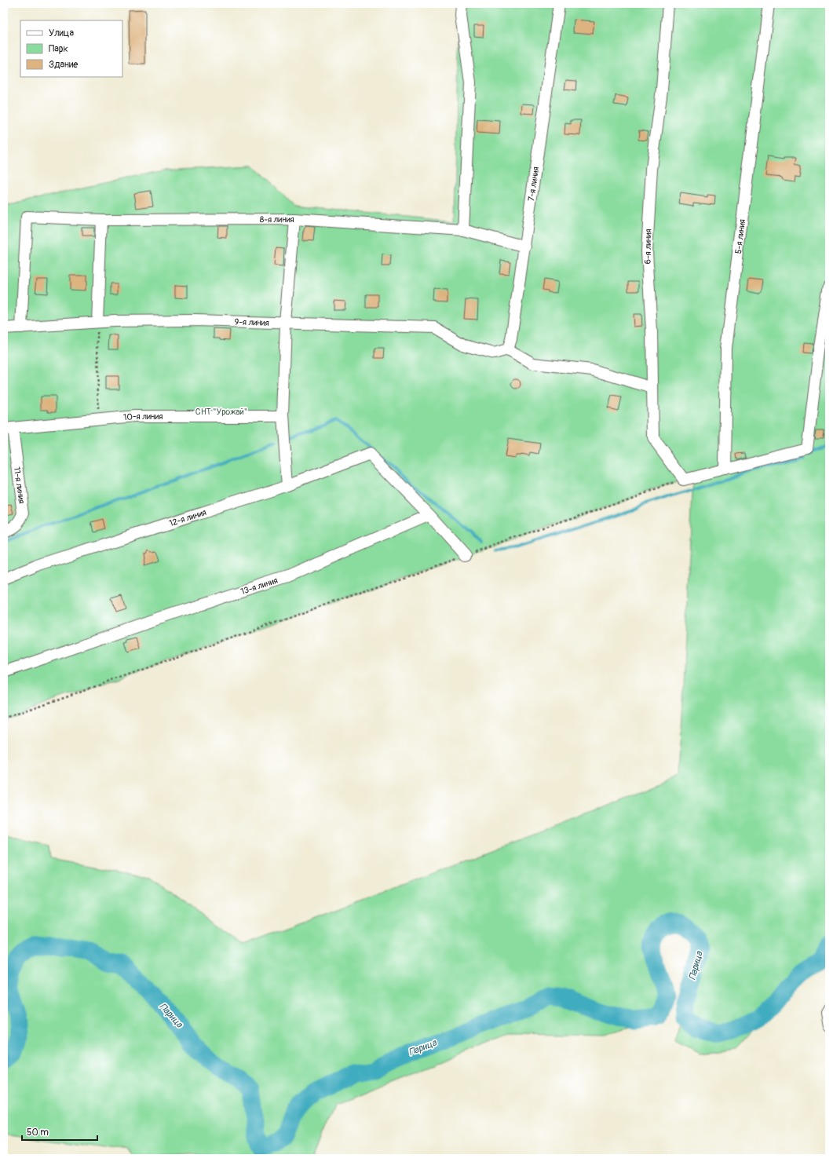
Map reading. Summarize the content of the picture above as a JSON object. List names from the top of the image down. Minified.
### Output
{"streets":{"street":["7-я линия","8-я линия","5-я линия","6-я линия","9-я линия","10-я линия","11-я линия","12-я линия","13-я линия"]},"crossings":[["7-я линия","8-я линия"],["7-я линия","9-я линия"],["8-я линия","9-я линия"],["10-я линия","11-я линия"],["12-я линия","13-я линия"]],"water":["Парица"],"parks":["СНТ \"Урожай\""],"legend":["Улица","Парк","Здание"],"scale_bar":"50 m"}
